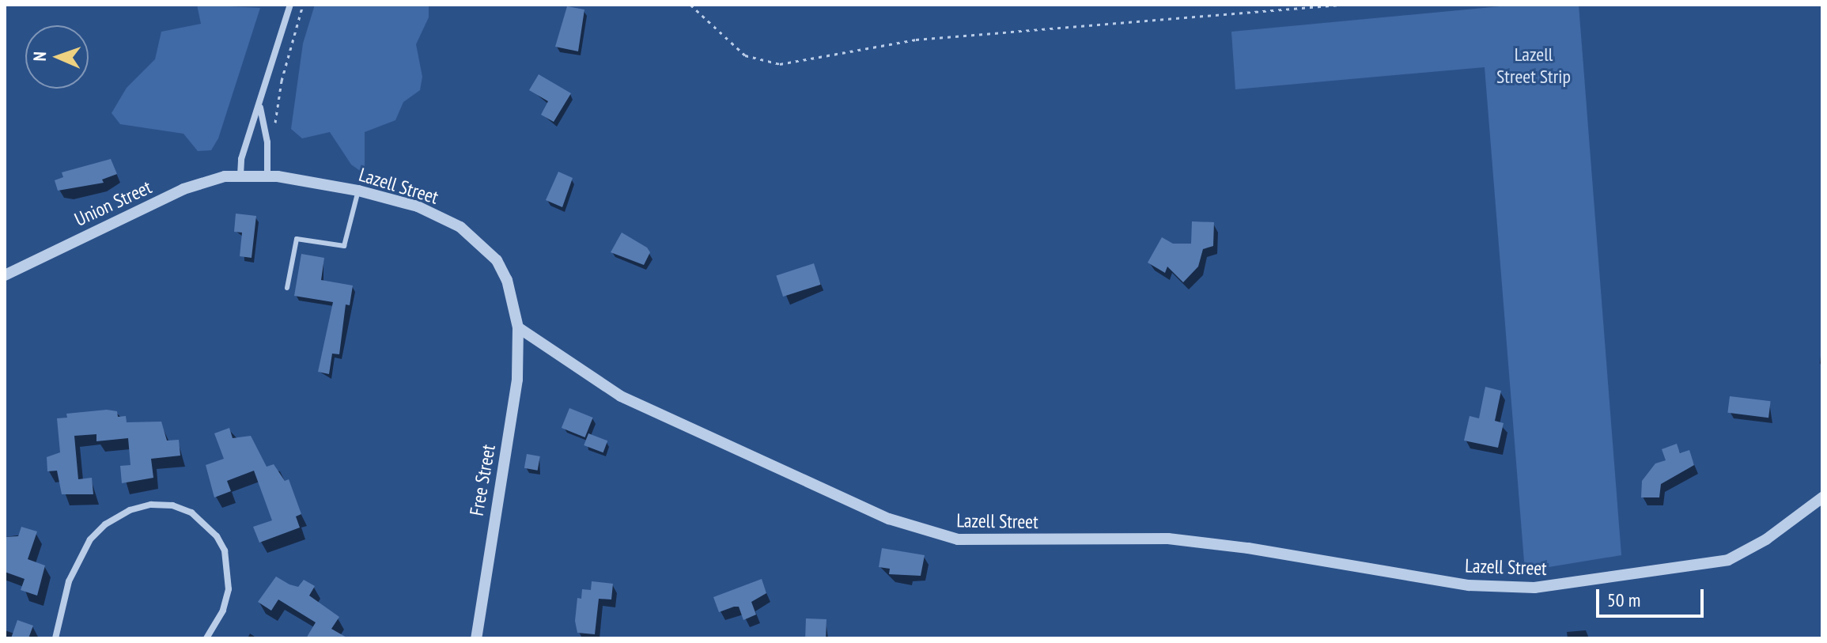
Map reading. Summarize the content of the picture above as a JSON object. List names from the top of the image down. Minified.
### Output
{"streets":{"street":["Lazell Street","Union Street","Free Street"]},"crossings":[["Lazell Street","Union Street"],["Lazell Street","Free Street"]],"parks":["Lazell Street Strip"],"scale_bar":"50 m","north":"left"}
